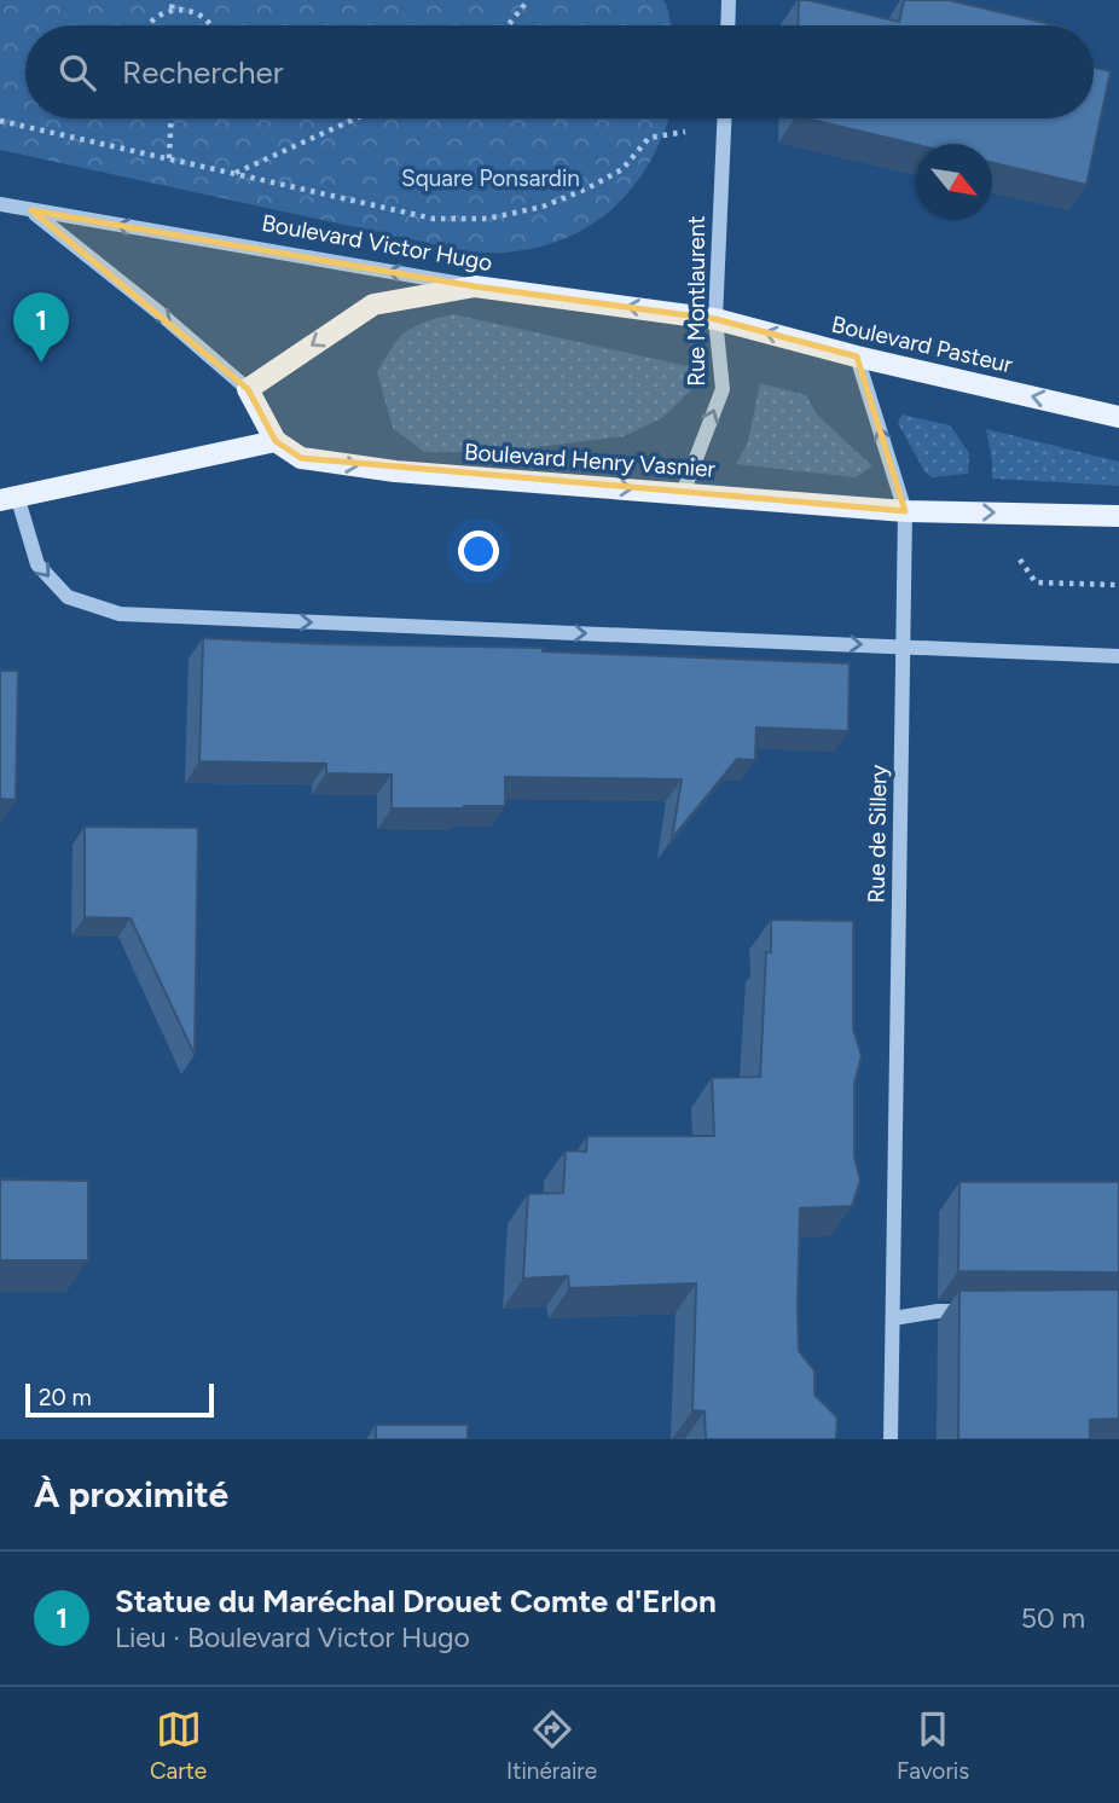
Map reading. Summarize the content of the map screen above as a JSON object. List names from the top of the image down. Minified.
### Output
{"streets":{"main road":["Boulevard Victor Hugo","Boulevard Pasteur","Boulevard Henry Vasnier"],"street":["Rue Montlaurent","Rue de Sillery"]},"crossings":[["Boulevard Victor Hugo","Rue Montlaurent"],["Boulevard Victor Hugo","Boulevard Pasteur"],["Rue Montlaurent","Boulevard Pasteur"],["Rue Montlaurent","Boulevard Henry Vasnier"],["Boulevard Pasteur","Rue de Sillery"],["Boulevard Henry Vasnier","Rue de Sillery"]],"one_way":["Rue Montlaurent","Boulevard Henry Vasnier"],"parks":["Square Ponsardin"],"scale_bar":"20 m","north":"bottom right","page":{"search":"Rechercher","pins":"1","scale":"20 m","heading":"À proximité","list":[{"mark":"1","name":"Statue du Maréchal Drouet Comte d'Erlon","note":"Lieu · Boulevard Victor Hugo","value":"50 m"}],"nav":["Carte","Itinéraire","Favoris"]}}
